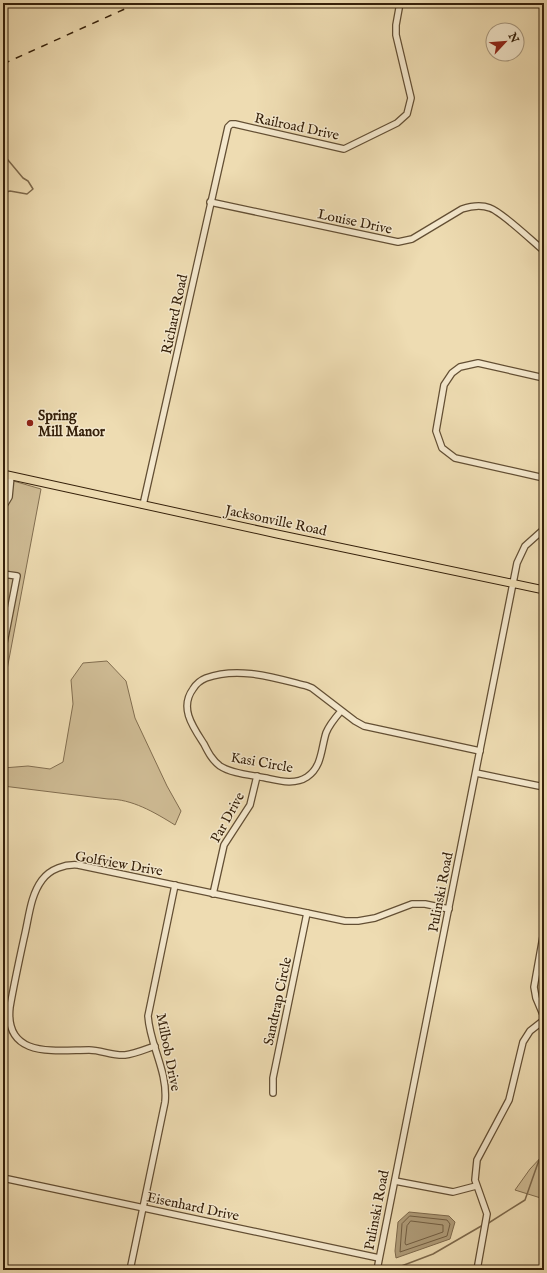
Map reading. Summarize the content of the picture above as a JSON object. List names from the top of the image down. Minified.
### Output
{"streets":{"main road":["Jacksonville Road"],"street":["Railroad Drive","Louise Drive","Richard Road","Kasi Circle","Par Drive","Golfview Drive","Pulinski Road","Sandtrap Circle","Milbob Drive","Eisenhard Drive"]},"crossings":[["Railroad Drive","Richard Road"],["Louise Drive","Richard Road"],["Richard Road","Jacksonville Road"],["Jacksonville Road","Pulinski Road"],["Kasi Circle","Par Drive"],["Kasi Circle","Pulinski Road"],["Par Drive","Golfview Drive"],["Golfview Drive","Pulinski Road"],["Golfview Drive","Sandtrap Circle"],["Golfview Drive","Milbob Drive"],["Pulinski Road","Eisenhard Drive"],["Milbob Drive","Eisenhard Drive"]],"places":["Spring Mill Manor"],"north":"top right"}
